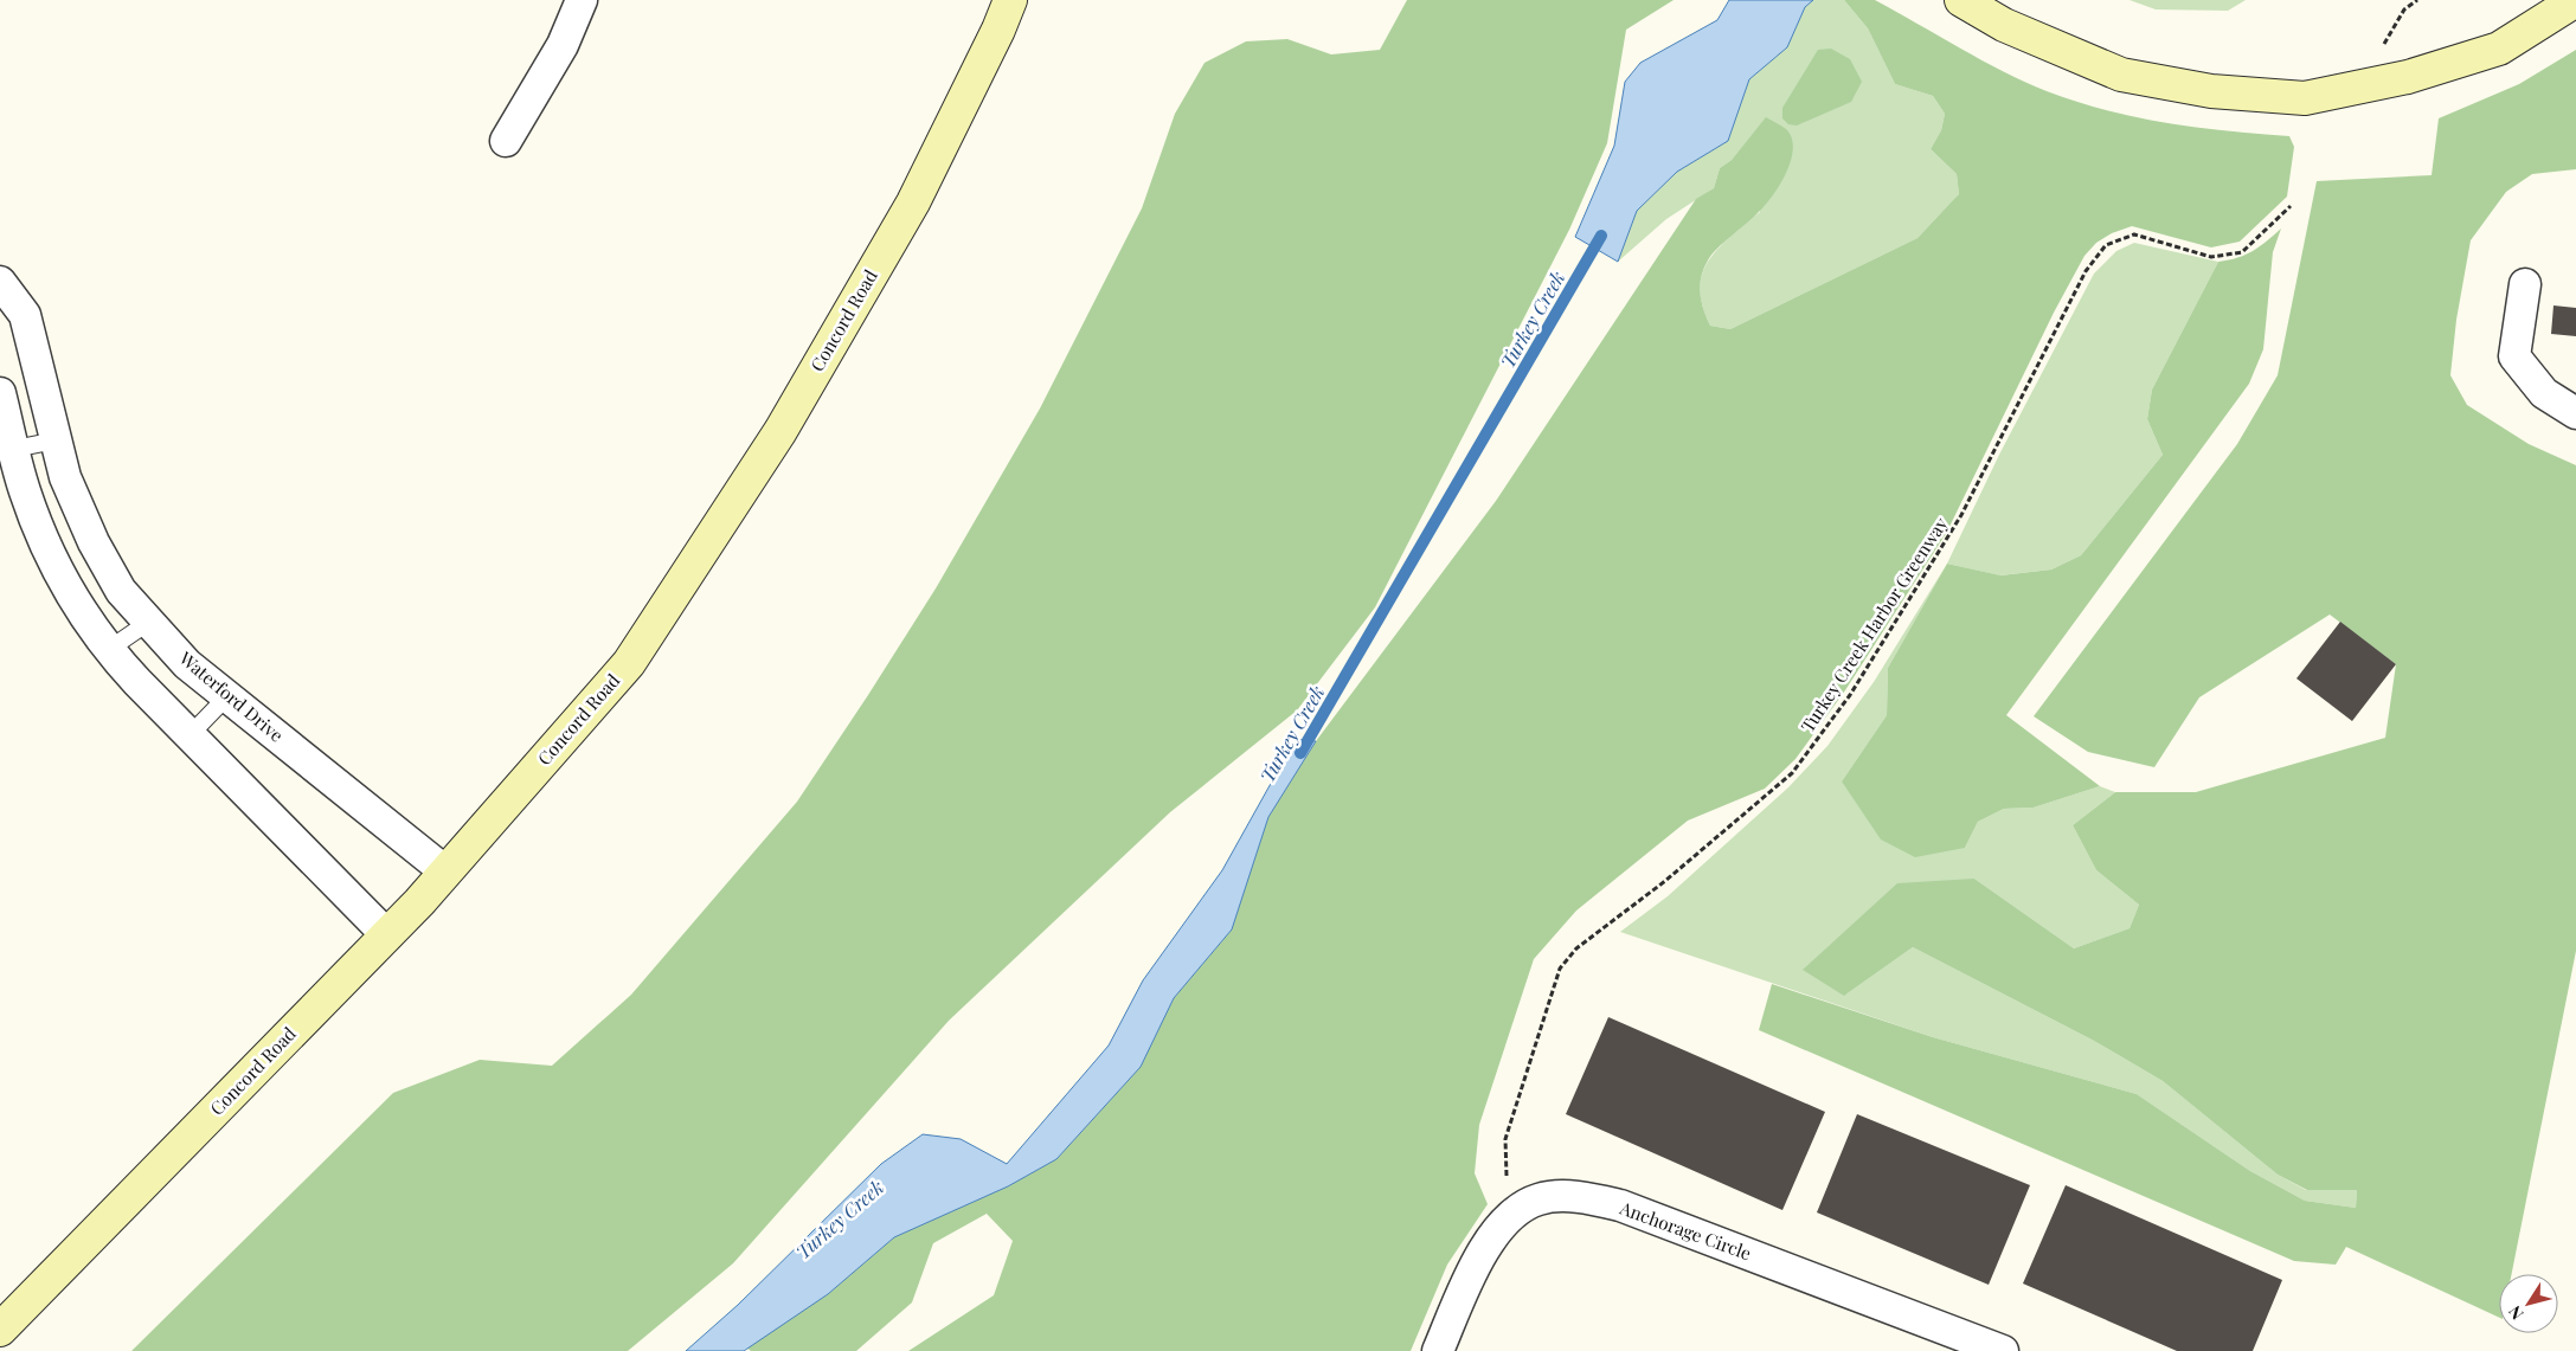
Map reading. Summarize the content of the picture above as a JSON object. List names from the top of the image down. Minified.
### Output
{"streets":{"main road":["Concord Road"],"street":["Waterford Drive","Anchorage Circle"],"path":["Turkey Creek Harbor Greenway"]},"crossings":[["Concord Road","Waterford Drive"],["Turkey Creek Harbor Greenway","Anchorage Circle"]],"water":["Turkey Creek"],"north":"bottom left"}
